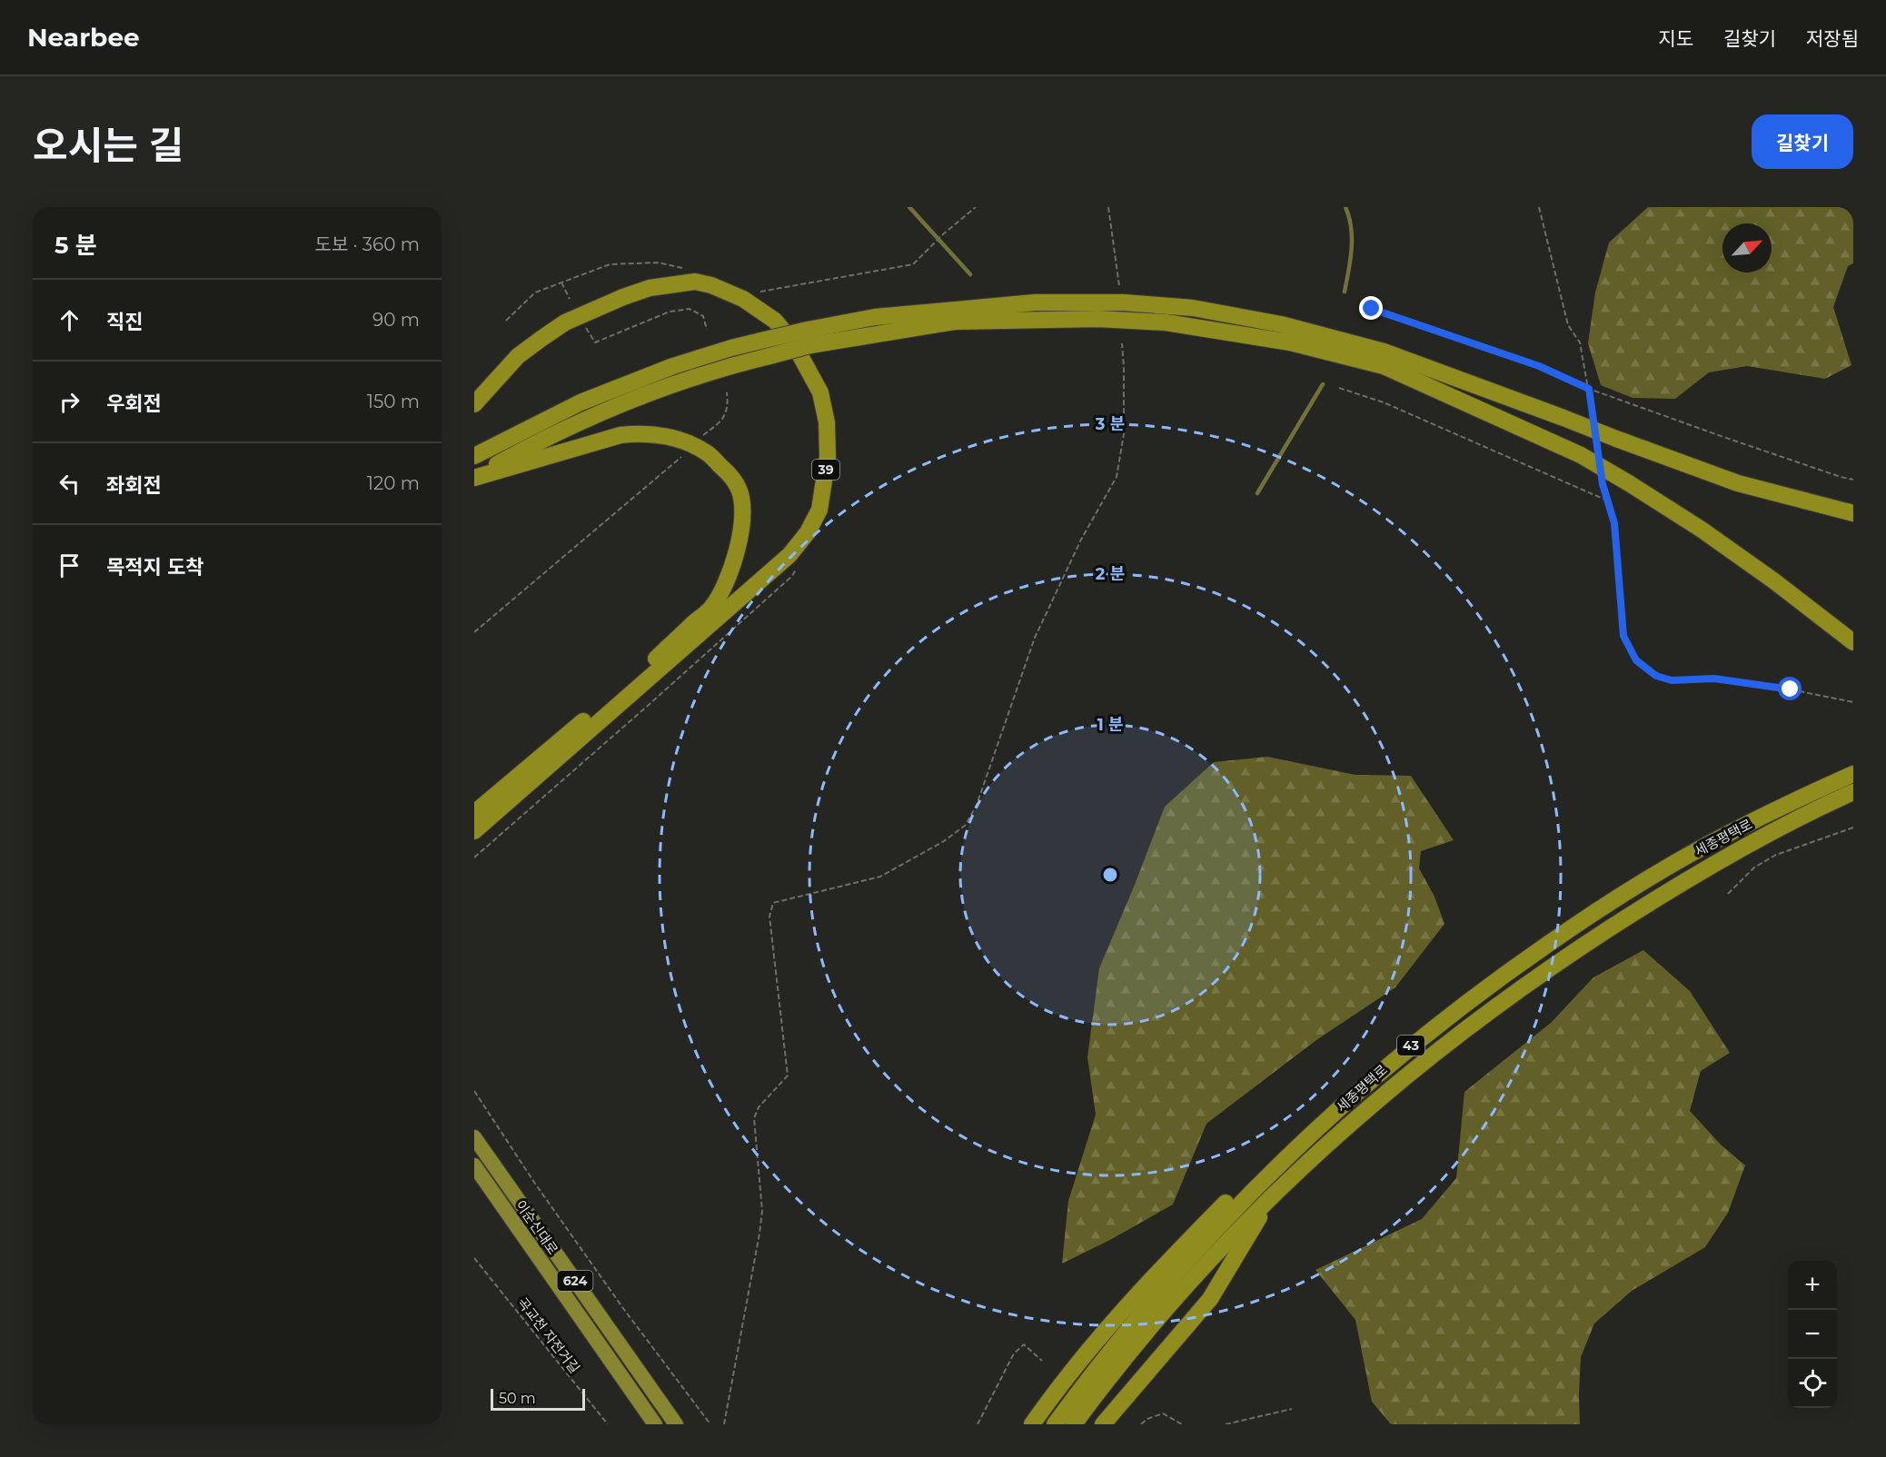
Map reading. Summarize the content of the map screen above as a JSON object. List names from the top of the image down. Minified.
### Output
{"streets":{"highway":["39","세종평택로","43"],"main road":["이순신대로","624"],"path":["곡교천 자전거길"]},"scale_bar":"50 m","north":"top right","page":{"header":"Nearbee","nav":["지도","길찾기","저장됨"],"title":"오시는 길","buttons":"길찾기","heading":["5 분","도보 · 360 m"],"list":[["직진","90 m"],["우회전","150 m"],["좌회전","120 m"],"목적지 도착"],"map_buttons":["+","−"],"scale":"50 m"},"rings":["3 분","2 분","1 분"]}
